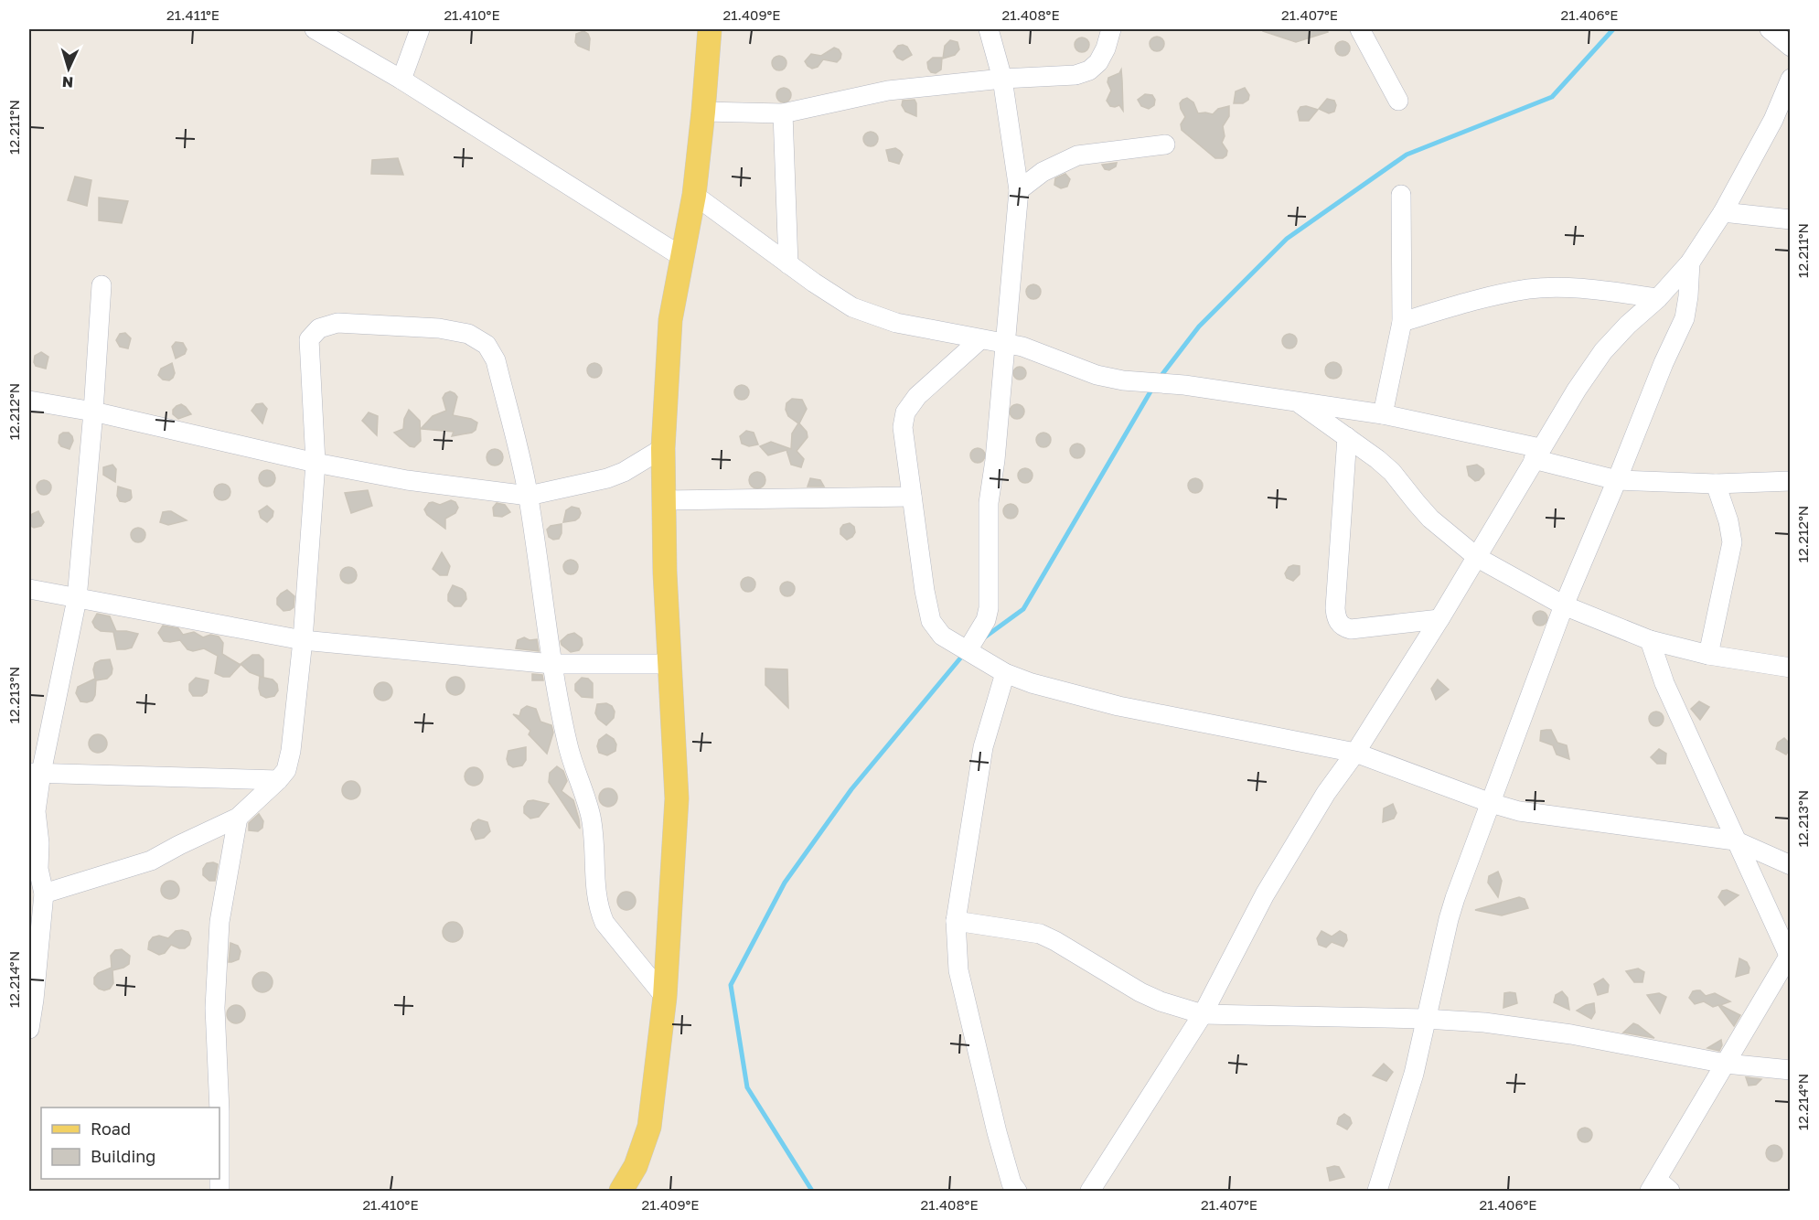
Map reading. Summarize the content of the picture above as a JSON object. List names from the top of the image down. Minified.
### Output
{"legend":["Road","Building"],"north":"bottom","coordinates":["21.411°E","21.410°E","21.409°E","21.408°E","21.407°E","21.406°E","12.211°N","12.212°N","12.213°N","12.214°N"]}
